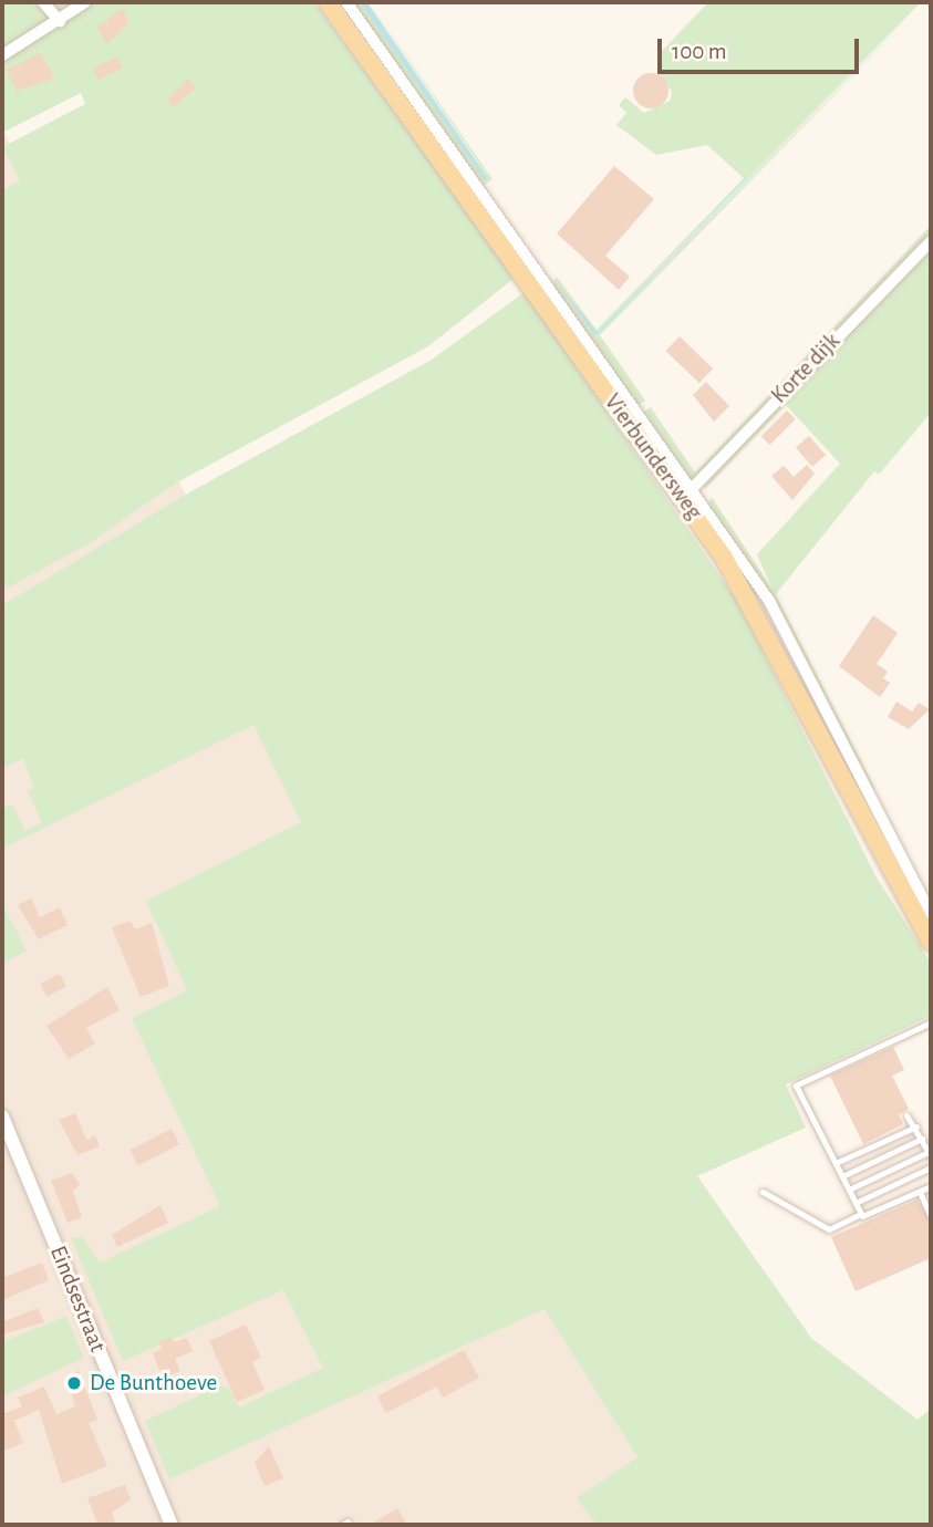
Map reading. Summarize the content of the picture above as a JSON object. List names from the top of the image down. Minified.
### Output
{"streets":{"main road":["Vierbundersweg"],"street":["Korte dijk","Eindsestraat"]},"crossings":[["Korte dijk","Vierbundersweg"]],"places":["De Bunthoeve"],"scale_bar":"100 m"}
